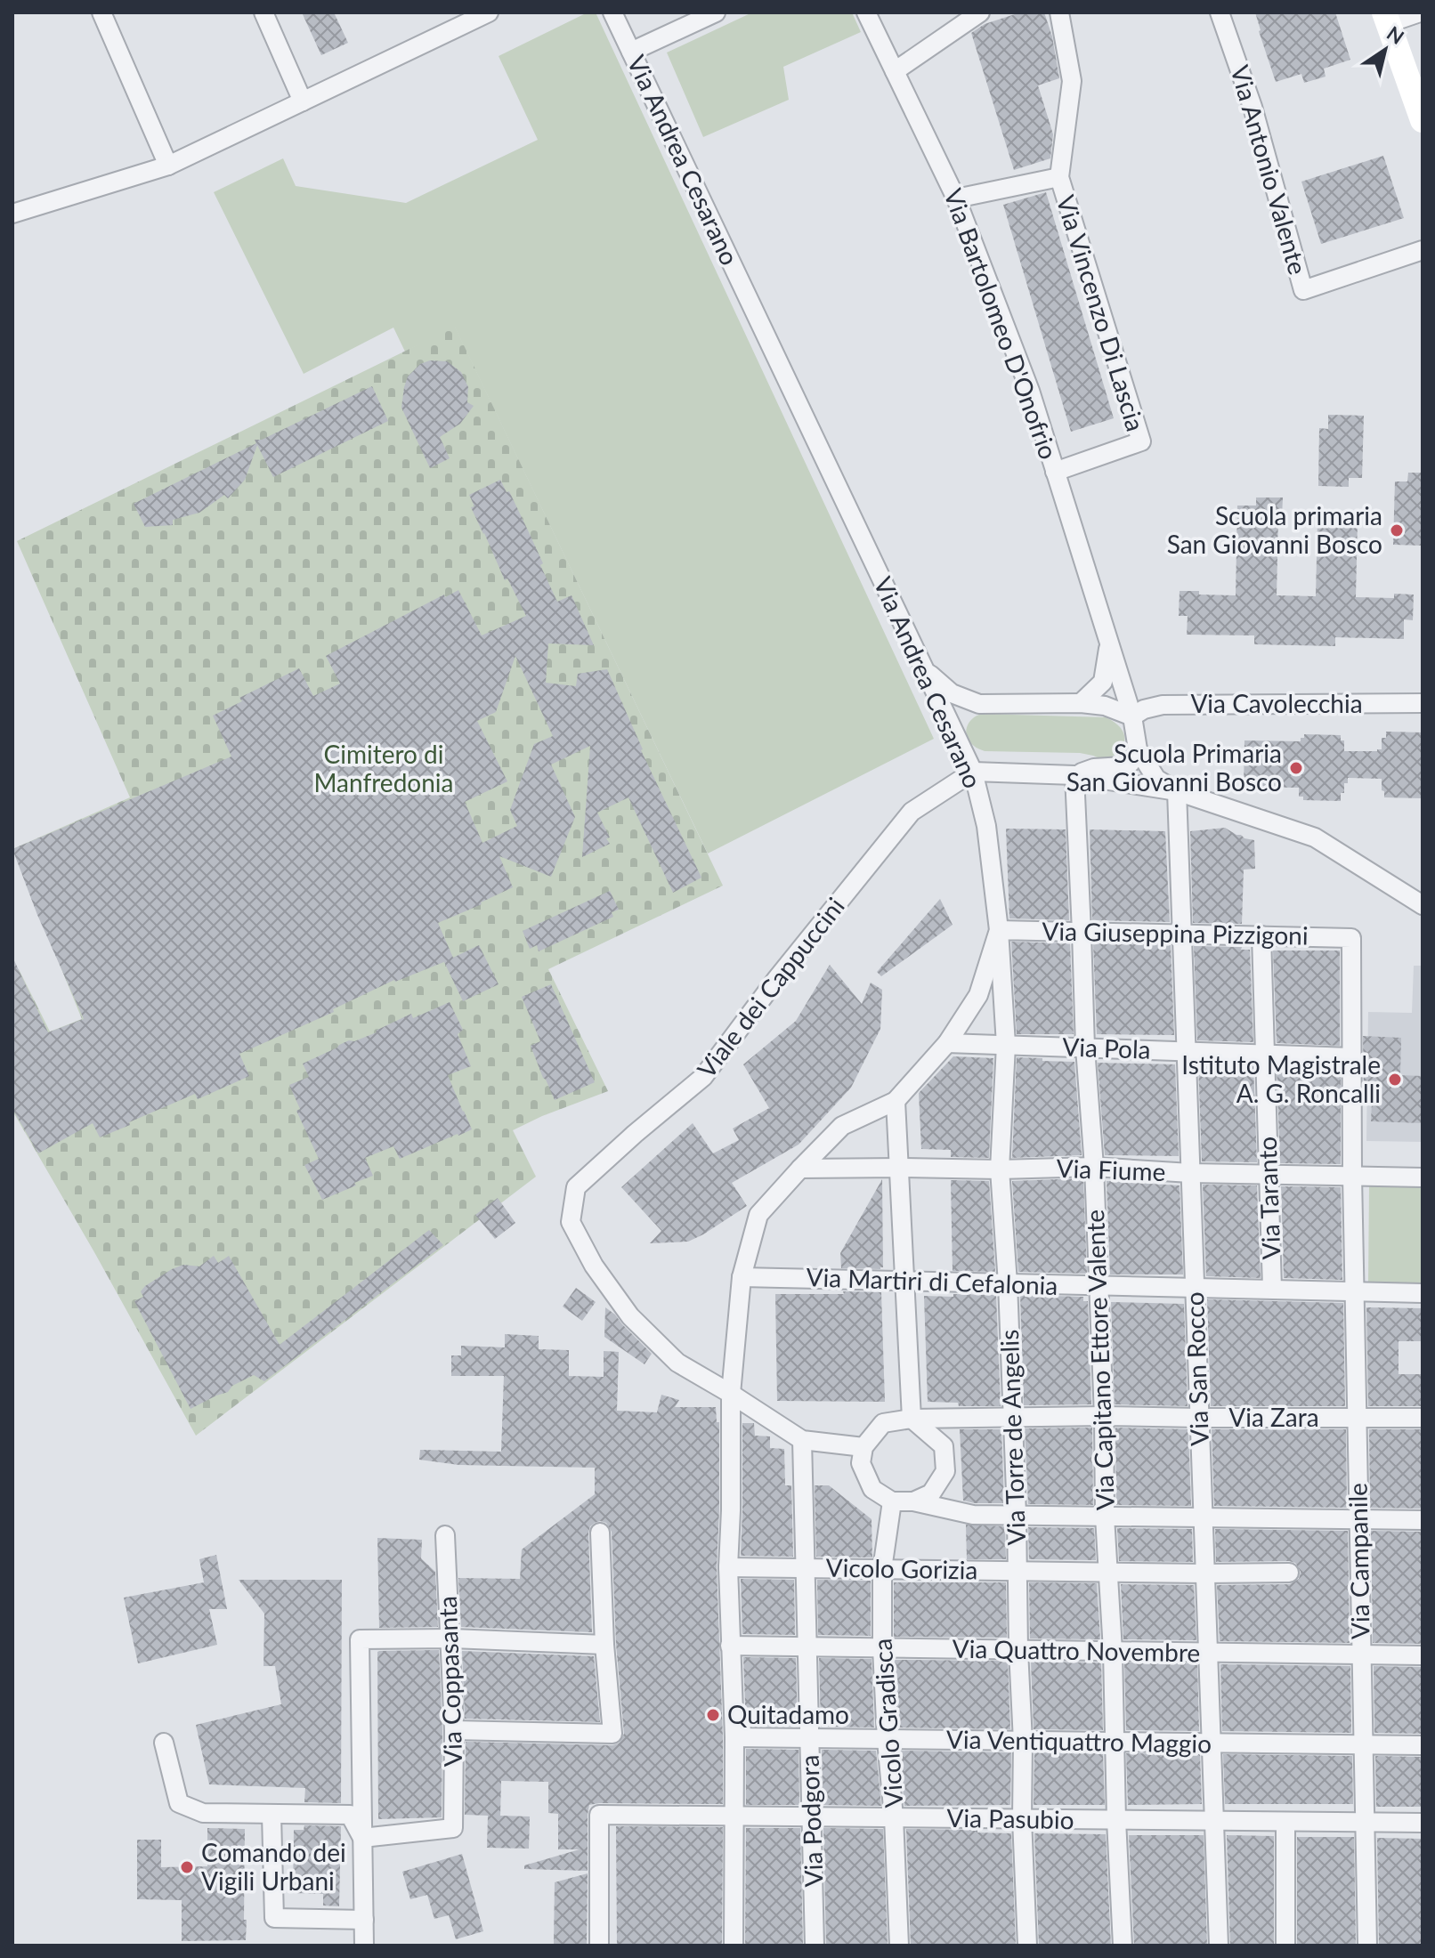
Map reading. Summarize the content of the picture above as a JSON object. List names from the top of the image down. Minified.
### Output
{"streets":{"street":["Via Andrea Cesarano","Via Antonio Valente","Via Vincenzo Di Lascia","Via Bartolomeo D'Onofrio","Via Cavolecchia","Via Giuseppina Pizzigoni","Viale dei Cappuccini","Via Pola","Via Fiume","Via Taranto","Via Martiri di Cefalonia","Via Capitano Ettore Valente","Via San Rocco","Via Zara","Via Torre de Angelis","Via Campanile","Vicolo Gorizia","Via Quattro Novembre","Via Coppasanta","Vicolo Gradisca","Via Ventiquattro Maggio","Via Pasubio","Via Podgora"]},"crossings":[["Via Andrea Cesarano","Via Giuseppina Pizzigoni"],["Via Andrea Cesarano","Viale dei Cappuccini"],["Via Andrea Cesarano","Via Pola"],["Via Andrea Cesarano","Via Fiume"],["Via Andrea Cesarano","Via Martiri di Cefalonia"],["Via Andrea Cesarano","Via Torre de Angelis"],["Via Vincenzo Di Lascia","Via Bartolomeo D'Onofrio"],["Via Bartolomeo D'Onofrio","Via Cavolecchia"],["Via Giuseppina Pizzigoni","Via Taranto"],["Via Giuseppina Pizzigoni","Via Capitano Ettore Valente"],["Via Giuseppina Pizzigoni","Via San Rocco"],["Via Giuseppina Pizzigoni","Via Torre de Angelis"],["Via Giuseppina Pizzigoni","Via Campanile"],["Viale dei Cappuccini","Via Podgora"],["Via Pola","Via Taranto"],["Via Pola","Via Capitano Ettore Valente"],["Via Pola","Via San Rocco"],["Via Pola","Via Torre de Angelis"],["Via Pola","Via Campanile"],["Via Fiume","Via Taranto"],["Via Fiume","Via Capitano Ettore Valente"],["Via Fiume","Via San Rocco"],["Via Fiume","Via Torre de Angelis"],["Via Fiume","Via Campanile"],["Via Taranto","Via Martiri di Cefalonia"],["Via Martiri di Cefalonia","Via Capitano Ettore Valente"],["Via Martiri di Cefalonia","Via San Rocco"],["Via Martiri di Cefalonia","Via Torre de Angelis"],["Via Martiri di Cefalonia","Via Campanile"],["Via Capitano Ettore Valente","Via Zara"],["Via Capitano Ettore Valente","Vicolo Gorizia"],["Via Capitano Ettore Valente","Via Quattro Novembre"],["Via Capitano Ettore Valente","Via Ventiquattro Maggio"],["Via Capitano Ettore Valente","Via Pasubio"],["Via San Rocco","Via Zara"],["Via San Rocco","Vicolo Gorizia"],["Via San Rocco","Via Quattro Novembre"],["Via San Rocco","Via Ventiquattro Maggio"],["Via San Rocco","Via Pasubio"],["Via Zara","Via Torre de Angelis"],["Via Zara","Via Campanile"],["Via Zara","Vicolo Gradisca"],["Via Torre de Angelis","Vicolo Gorizia"],["Via Torre de Angelis","Via Quattro Novembre"],["Via Torre de Angelis","Via Ventiquattro Maggio"],["Via Torre de Angelis","Via Pasubio"],["Via Campanile","Via Quattro Novembre"],["Via Campanile","Via Ventiquattro Maggio"],["Via Campanile","Via Pasubio"],["Vicolo Gorizia","Vicolo Gradisca"],["Vicolo Gorizia","Via Podgora"],["Via Quattro Novembre","Vicolo Gradisca"],["Via Quattro Novembre","Via Podgora"],["Vicolo Gradisca","Via Ventiquattro Maggio"],["Vicolo Gradisca","Via Pasubio"],["Via Ventiquattro Maggio","Via Podgora"],["Via Pasubio","Via Podgora"]],"parks":["Cimitero di Manfredonia"],"places":["Scuola primaria San Giovanni Bosco","Scuola Primaria San Giovanni Bosco","Istituto Magistrale A. G. Roncalli","Quitadamo","Comando dei Vigili Urbani"],"north":"top right"}
